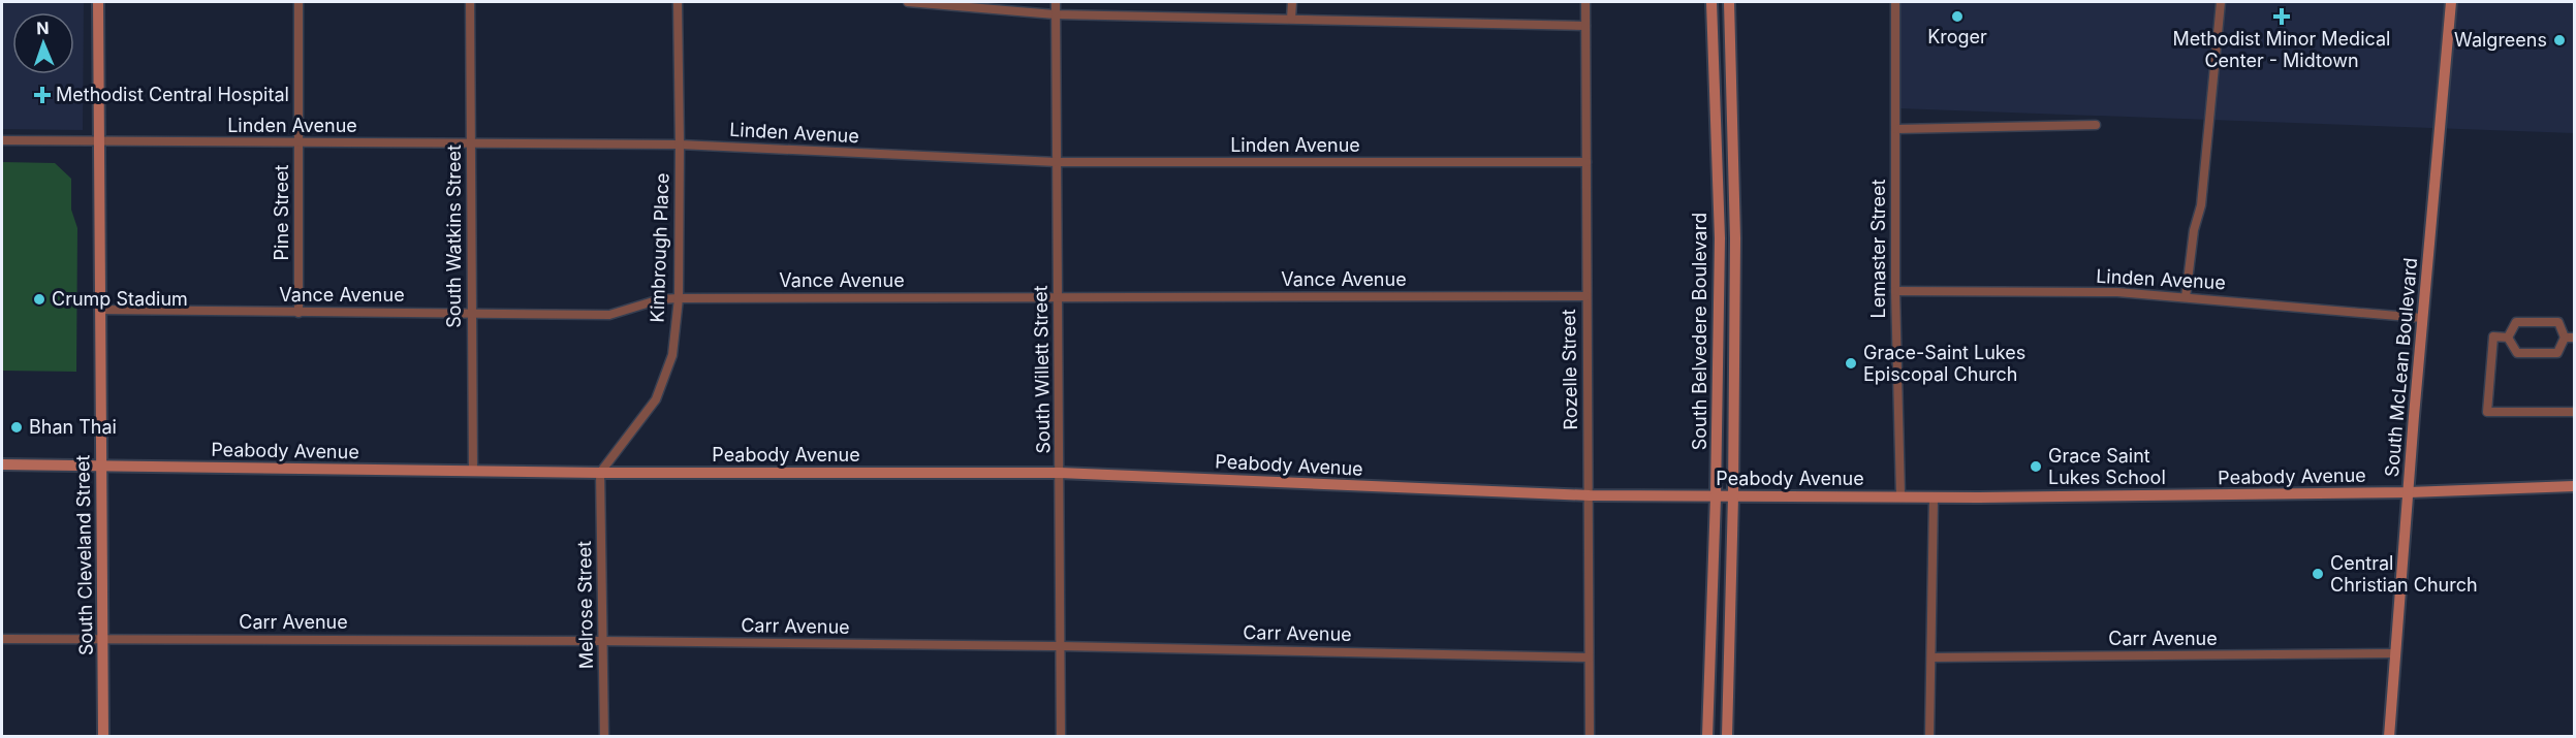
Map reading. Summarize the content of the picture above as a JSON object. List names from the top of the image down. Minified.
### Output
{"streets":{"main road":["South Belvedere Boulevard","South McLean Boulevard","Peabody Avenue","South Cleveland Street"],"street":["Linden Avenue","Pine Street","South Watkins Street","Kimbrough Place","Lemaster Street","Vance Avenue","South Willett Street","Rozelle Street","Melrose Street","Carr Avenue"]},"crossings":[["Linden Avenue","Pine Street"],["Linden Avenue","South Watkins Street"],["Linden Avenue","Kimbrough Place"],["Linden Avenue","Lemaster Street"],["Linden Avenue","South McLean Boulevard"],["Linden Avenue","South Willett Street"],["Linden Avenue","Rozelle Street"],["Linden Avenue","South Cleveland Street"],["Pine Street","Vance Avenue"],["South Watkins Street","Vance Avenue"],["South Watkins Street","Peabody Avenue"],["Kimbrough Place","Vance Avenue"],["Kimbrough Place","Peabody Avenue"],["Kimbrough Place","Melrose Street"],["Lemaster Street","Peabody Avenue"],["Vance Avenue","South Willett Street"],["Vance Avenue","Rozelle Street"],["Vance Avenue","South Cleveland Street"],["South Belvedere Boulevard","Peabody Avenue"],["South McLean Boulevard","Peabody Avenue"],["South McLean Boulevard","Carr Avenue"],["South Willett Street","Peabody Avenue"],["South Willett Street","Carr Avenue"],["Rozelle Street","Peabody Avenue"],["Rozelle Street","Carr Avenue"],["Peabody Avenue","South Cleveland Street"],["Peabody Avenue","Melrose Street"],["South Cleveland Street","Carr Avenue"],["Melrose Street","Carr Avenue"]],"places":{"other":["Kroger","Walgreens","Crump Stadium","Grace-Saint Lukes Episcopal Church","Bhan Thai","Grace Saint Lukes School","Central Christian Church"],"health":["Methodist Minor Medical Center - Midtown","Methodist Central Hospital"]},"north":"top"}
